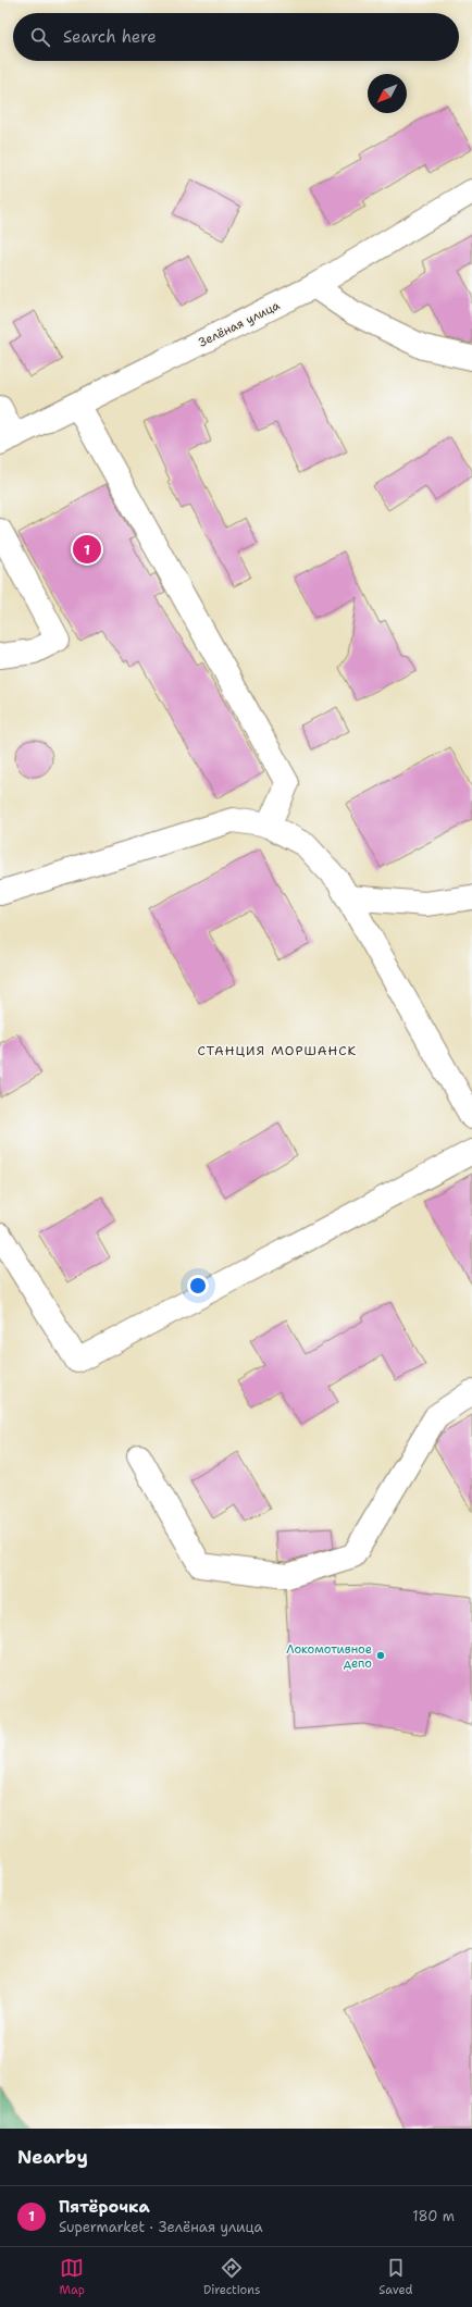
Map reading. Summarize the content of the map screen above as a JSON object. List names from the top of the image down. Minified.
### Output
{"streets":{"street":["Зелёная улица"]},"districts":["СТАНЦИЯ МОРШАНСК"],"places":["Локомотивное депо"],"north":"bottom left","page":{"search":"Search here","pins":"1","heading":"Nearby","list":[{"mark":"1","name":"Пятёрочка","note":"Supermarket · Зелёная улица","value":"180 m"}],"nav":["Map","Directions","Saved"]}}
